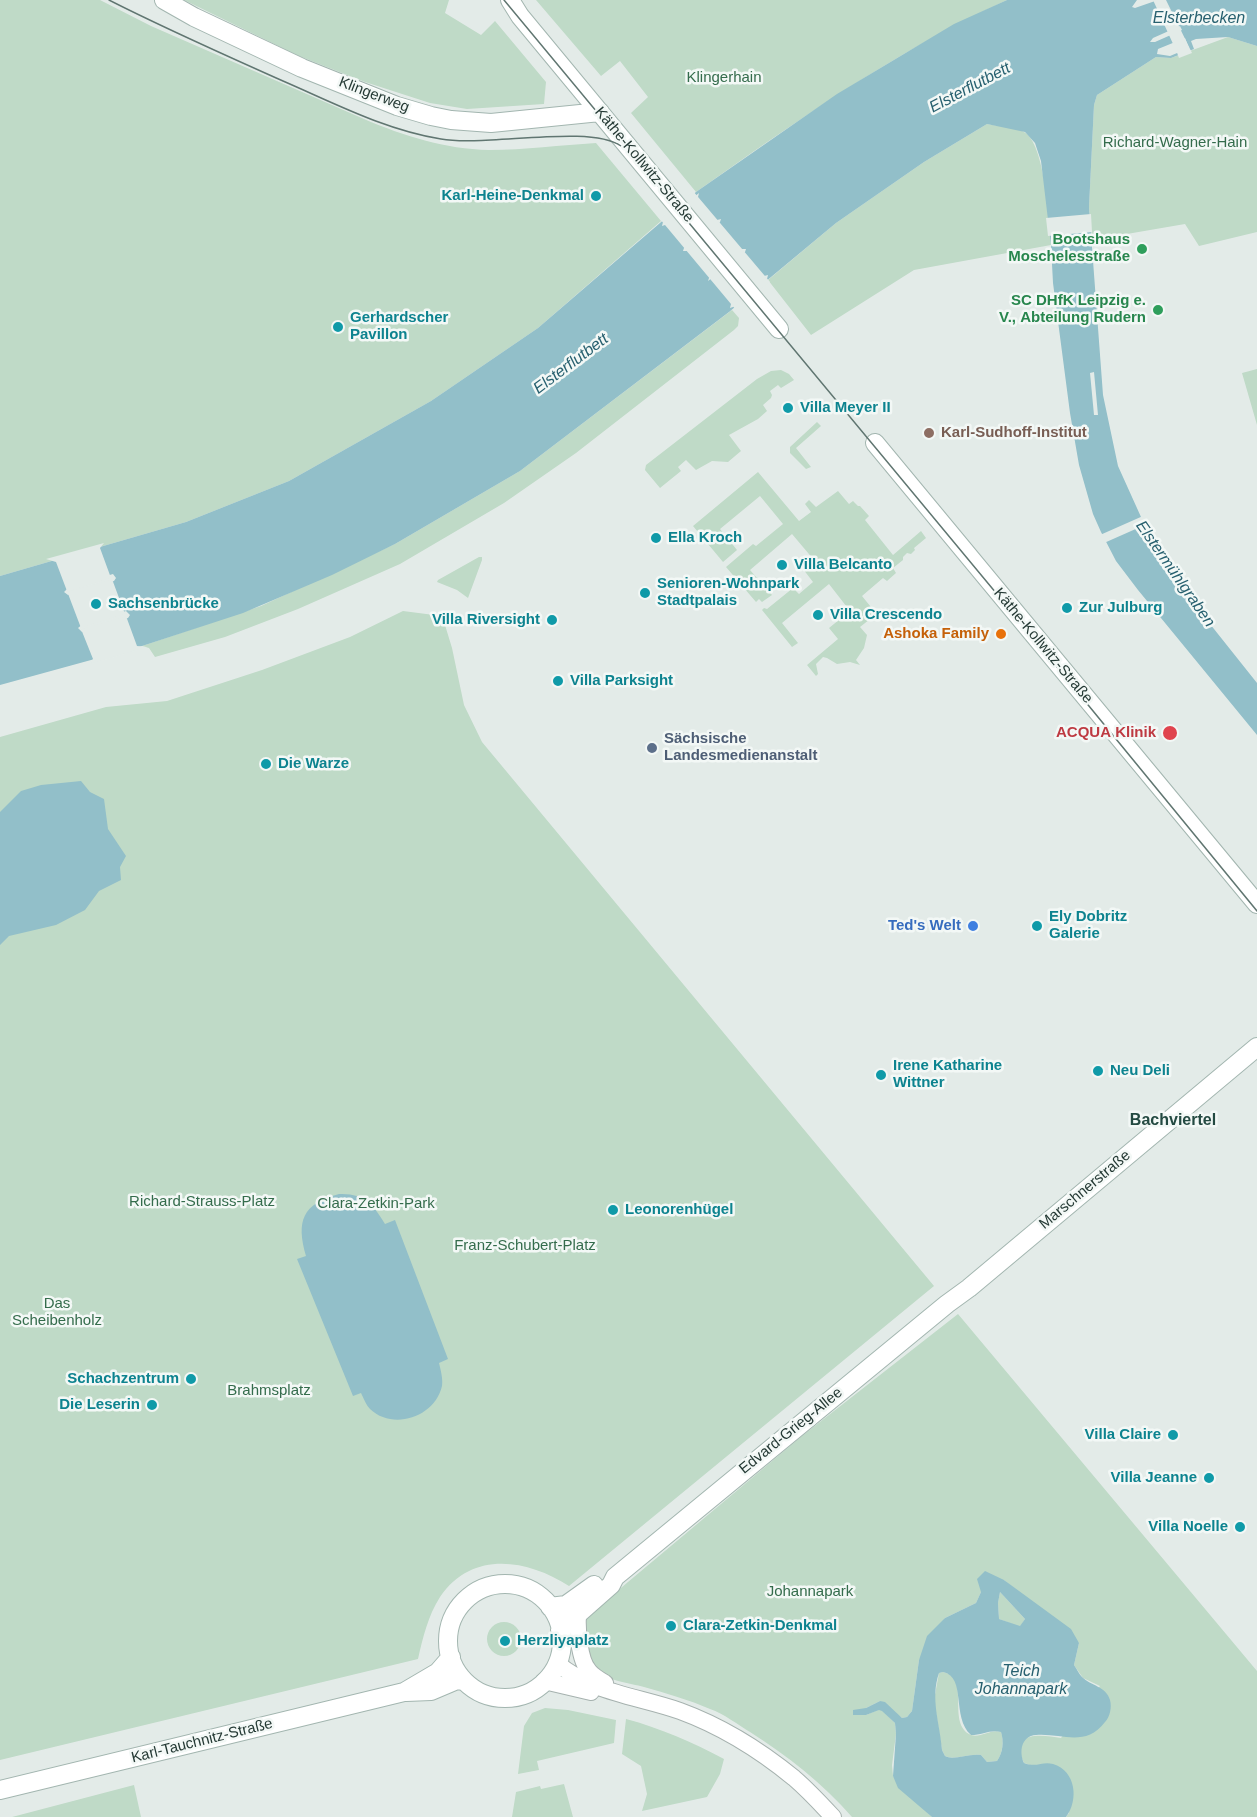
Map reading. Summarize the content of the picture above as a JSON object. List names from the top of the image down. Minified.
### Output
{"streets":{"main road":["Klingerweg","Käthe-Kollwitz-Straße","Marschnerstraße","Edvard-Grieg-Allee","Karl-Tauchnitz-Straße"]},"crossings":[["Klingerweg","Käthe-Kollwitz-Straße"],["Marschnerstraße","Edvard-Grieg-Allee"],["Edvard-Grieg-Allee","Karl-Tauchnitz-Straße"]],"districts":["Bachviertel"],"water":["Elsterbecken","Elsterflutbett","Elstermühlgraben","Teich Johannapark"],"parks":["Klingerhain","Richard-Wagner-Hain","Richard-Strauss-Platz","Clara-Zetkin-Park","Franz-Schubert-Platz","Das Scheibenholz","Brahmsplatz","Johannapark"],"places":["Karl-Heine-Denkmal","Bootshaus Moschelesstraße","SC DHfK Leipzig e. V., Abteilung Rudern","Gerhardscher Pavillon","Villa Meyer II","Karl-Sudhoff-Institut","Ella Kroch","Villa Belcanto","Senioren-Wohnpark Stadtpalais","Sachsenbrücke","Zur Julburg","Villa Crescendo","Villa Riversight","Ashoka Family","Villa Parksight","ACQUA Klinik","Sächsische Landesmedienanstalt","Die Warze","Ted's Welt","Ely Dobritz Galerie","Neu Deli","Irene Katharine Wittner","Leonorenhügel","Schachzentrum","Die Leserin","Villa Claire","Villa Jeanne","Villa Noelle","Clara-Zetkin-Denkmal","Herzliyaplatz"]}
